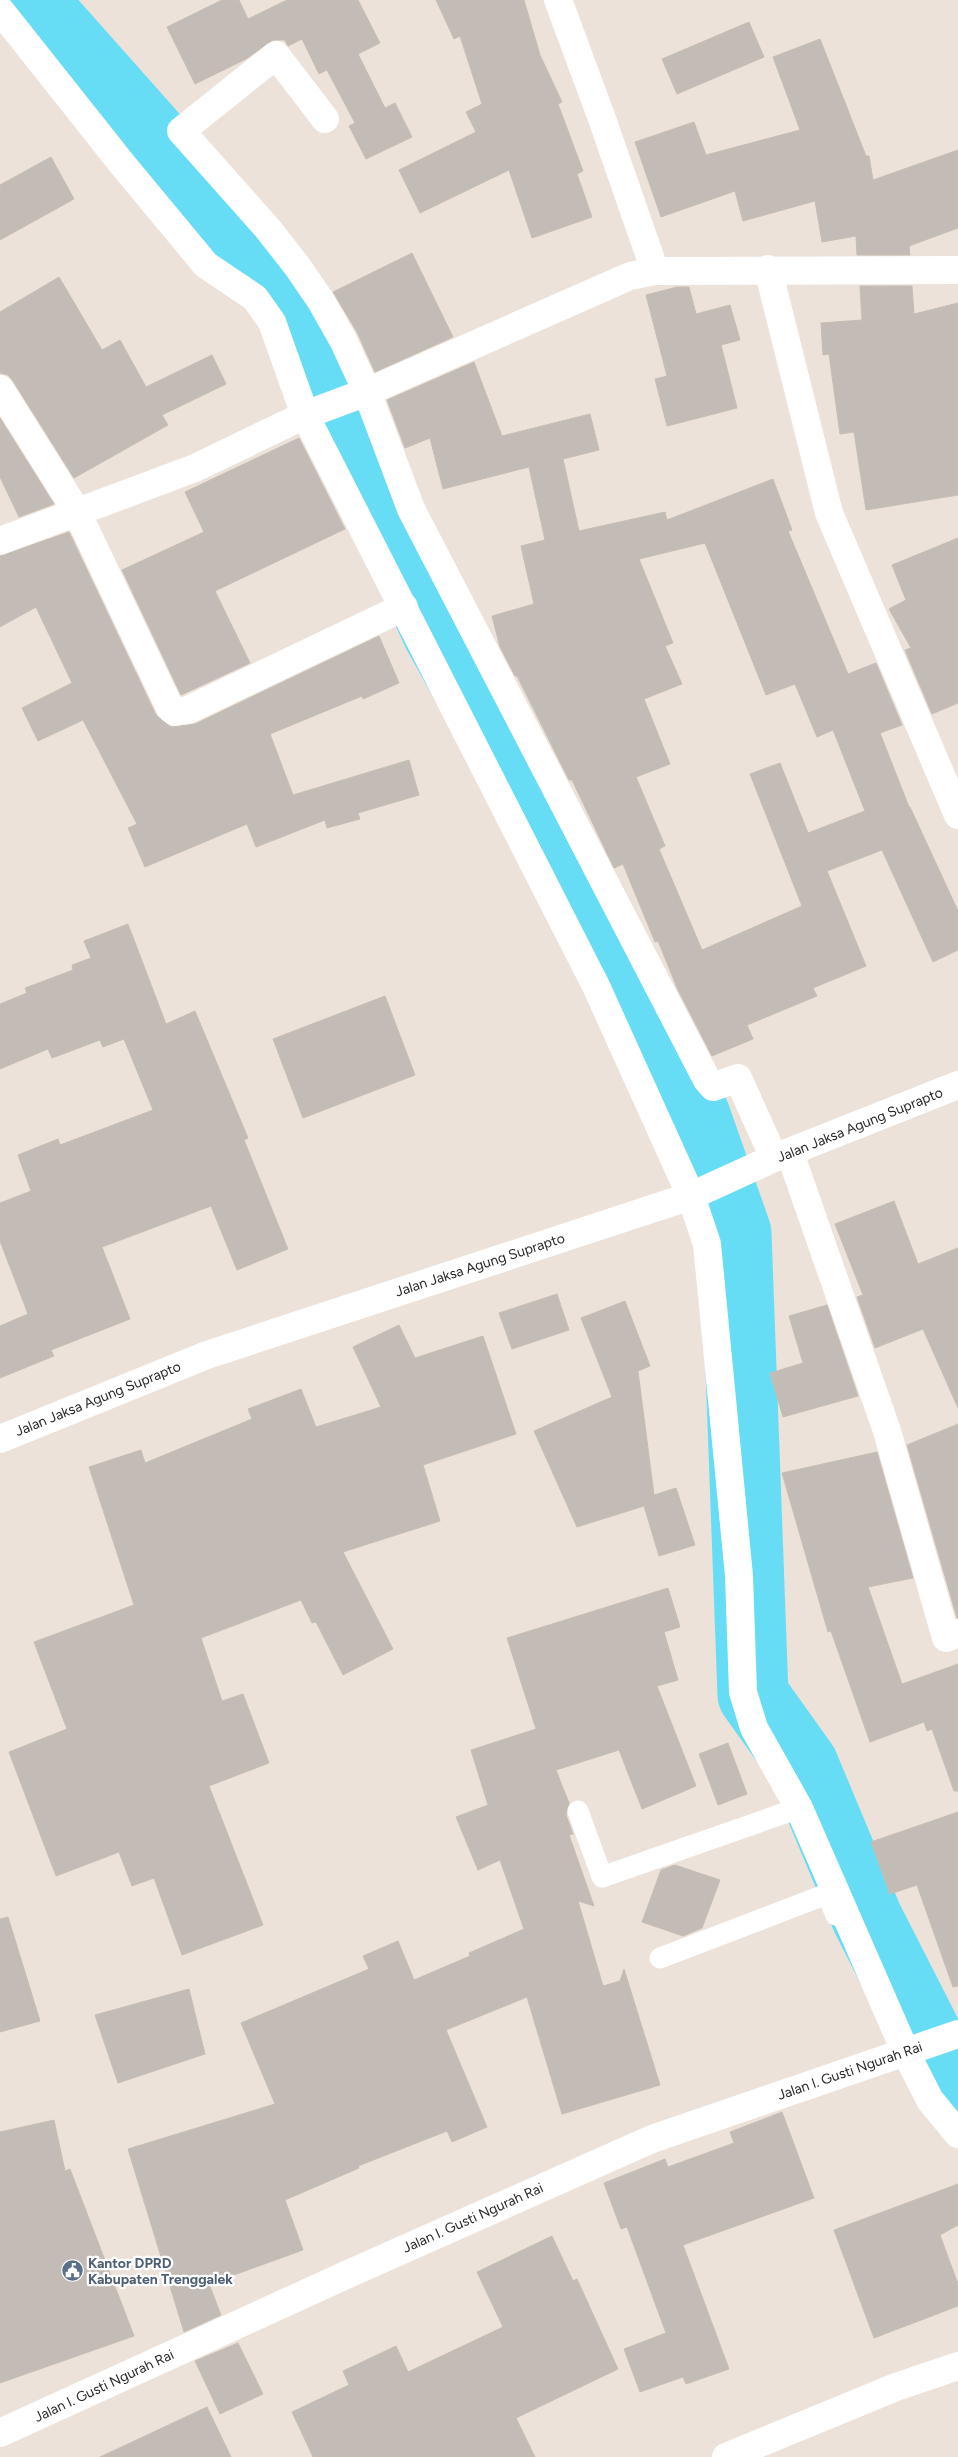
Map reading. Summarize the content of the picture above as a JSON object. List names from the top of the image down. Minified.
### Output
{"streets":{"street":["Jalan Jaksa Agung Suprapto","Jalan I. Gusti Ngurah Rai"]},"places":{"public building":["Kantor DPRD Kabupaten Trenggalek"]}}
